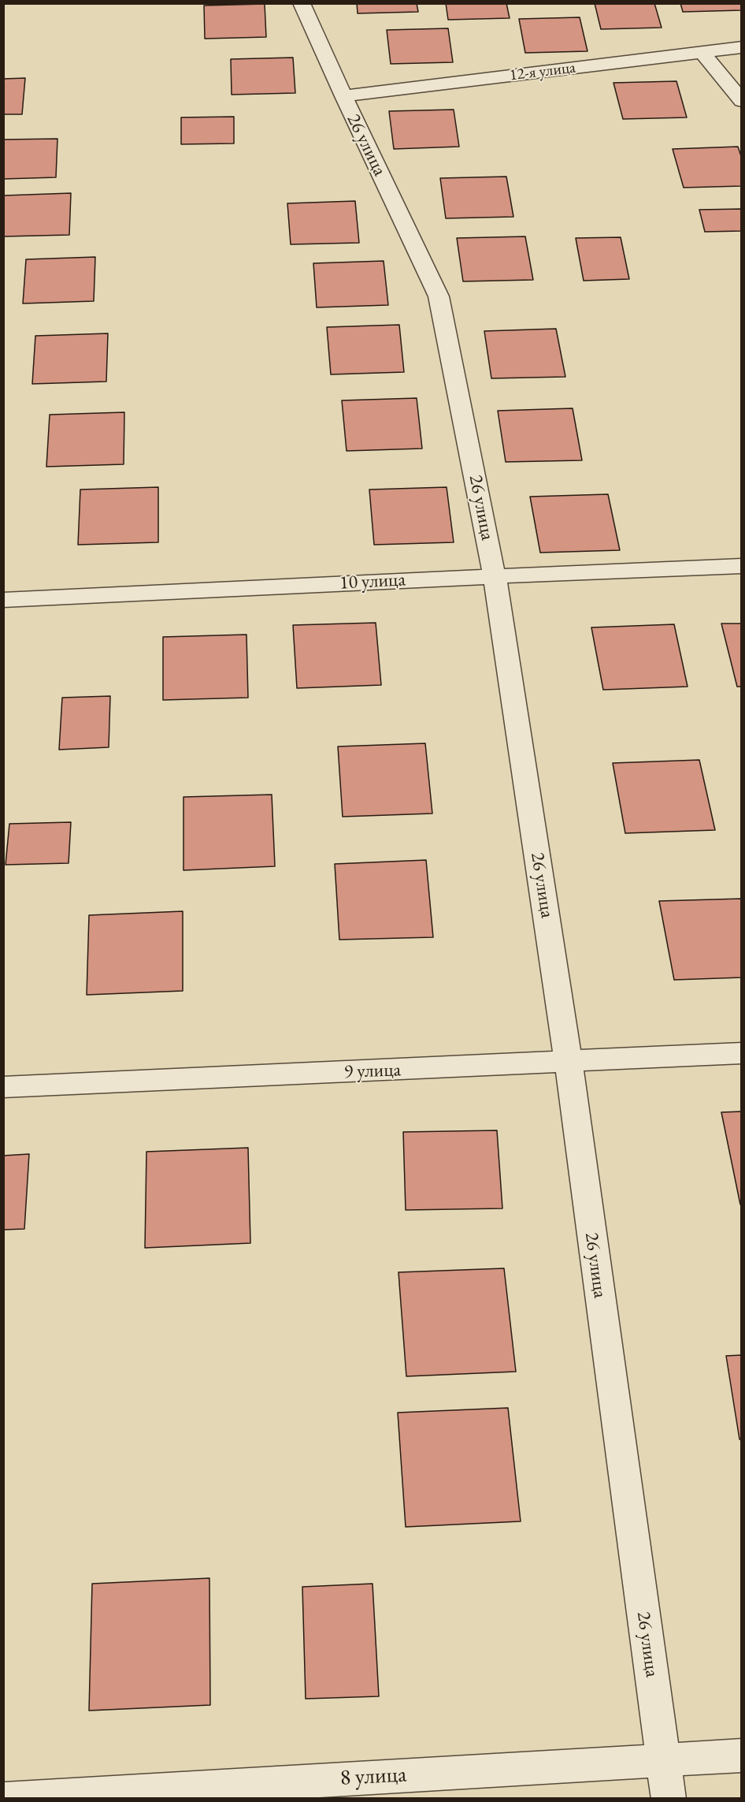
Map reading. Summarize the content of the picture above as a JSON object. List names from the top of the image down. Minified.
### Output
{"streets":{"street":["12-я улица","26 улица","10 улица","9 улица","8 улица"]},"crossings":[["12-я улица","26 улица"],["26 улица","10 улица"],["26 улица","9 улица"],["26 улица","8 улица"]]}
